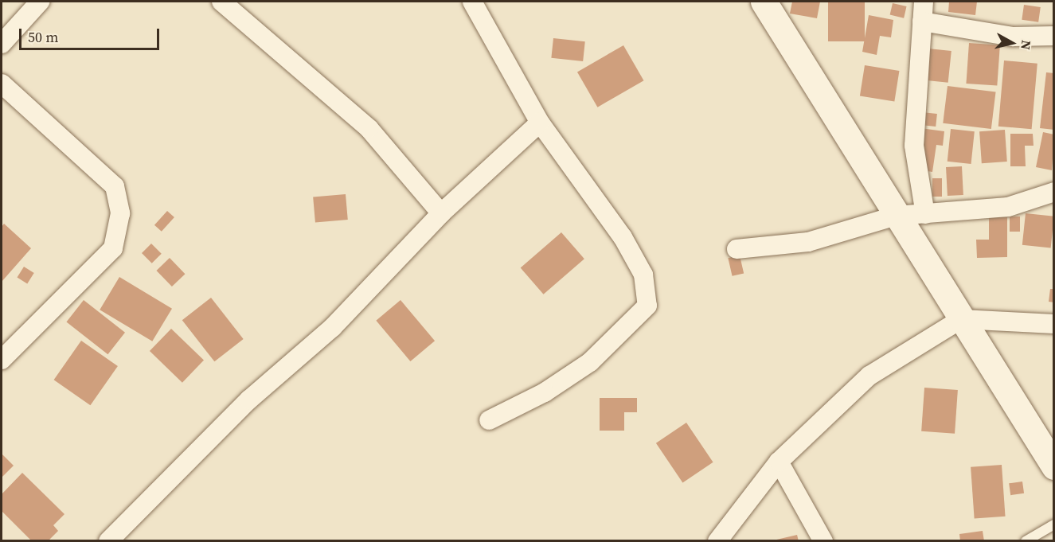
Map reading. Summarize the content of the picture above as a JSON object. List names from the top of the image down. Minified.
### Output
{"scale_bar":"50 m","north":"right"}
